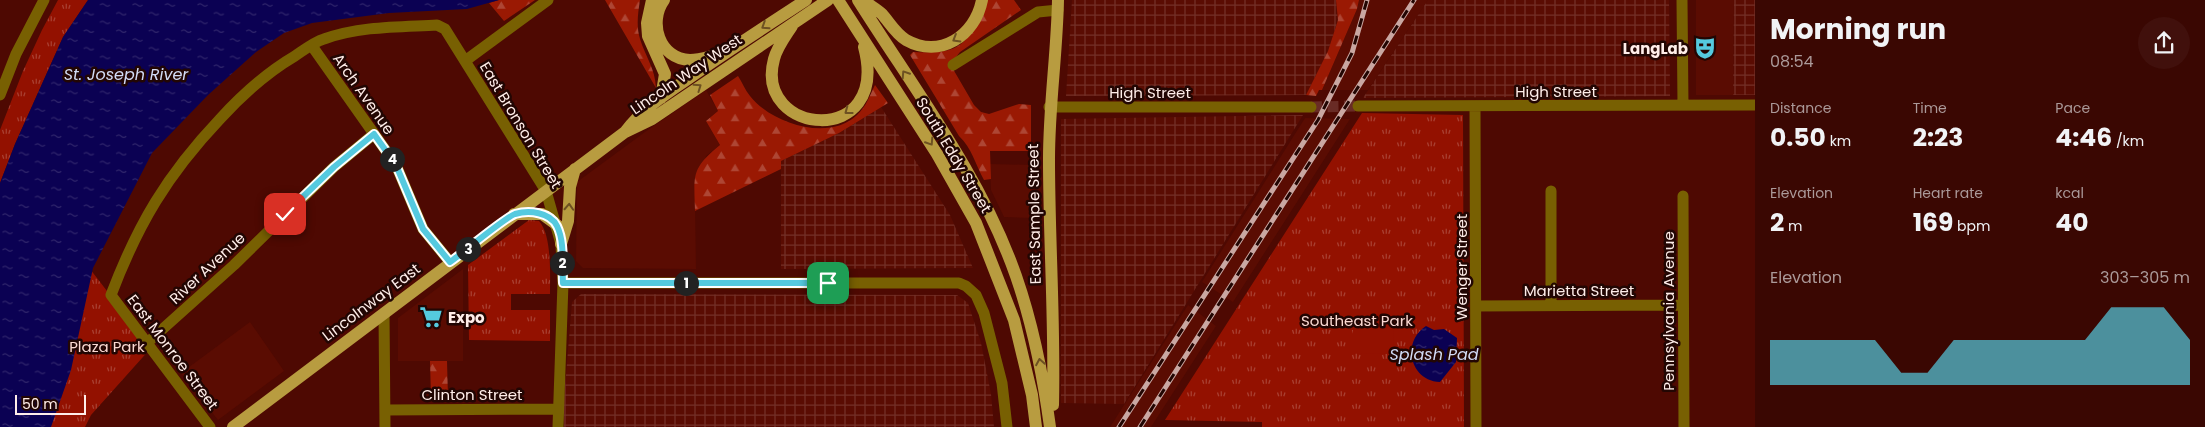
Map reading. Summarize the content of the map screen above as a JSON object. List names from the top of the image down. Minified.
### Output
{"streets":{"main road":["Lincoln Way West","South Eddy Street","East Sample Street","Lincolnway East"],"street":["High Street","Arch Avenue","East Bronson Street","Wenger Street","River Avenue","Marietta Street","Pennsylvania Avenue","East Monroe Street","Clinton Street"]},"crossings":[["Lincoln Way West","Lincolnway East"],["High Street","East Sample Street"],["High Street","Wenger Street"],["Arch Avenue","East Bronson Street"],["Arch Avenue","River Avenue"],["Arch Avenue","Lincolnway East"],["Arch Avenue","East Monroe Street"],["East Bronson Street","Lincolnway East"],["East Bronson Street","East Monroe Street"],["East Bronson Street","Clinton Street"],["South Eddy Street","East Sample Street"],["Wenger Street","Marietta Street"],["River Avenue","East Monroe Street"],["Marietta Street","Pennsylvania Avenue"]],"water":["St. Joseph River","Splash Pad"],"parks":["Southeast Park","Plaza Park"],"places":{"theatre":["LangLab"],"supermarket":["Expo"]},"scale_bar":"50 m","page":{"heading":["Morning run","08:54"],"stats":[["Distance","0.50 km"],["Time","2:23"],["Pace","4:46 /km"],["Elevation","2 m"],["Heart rate","169 bpm"],["kcal","40"]],"pins":["4","3","2","1"],"chart":["Elevation","303–305 m"],"scale":"50 m"}}
